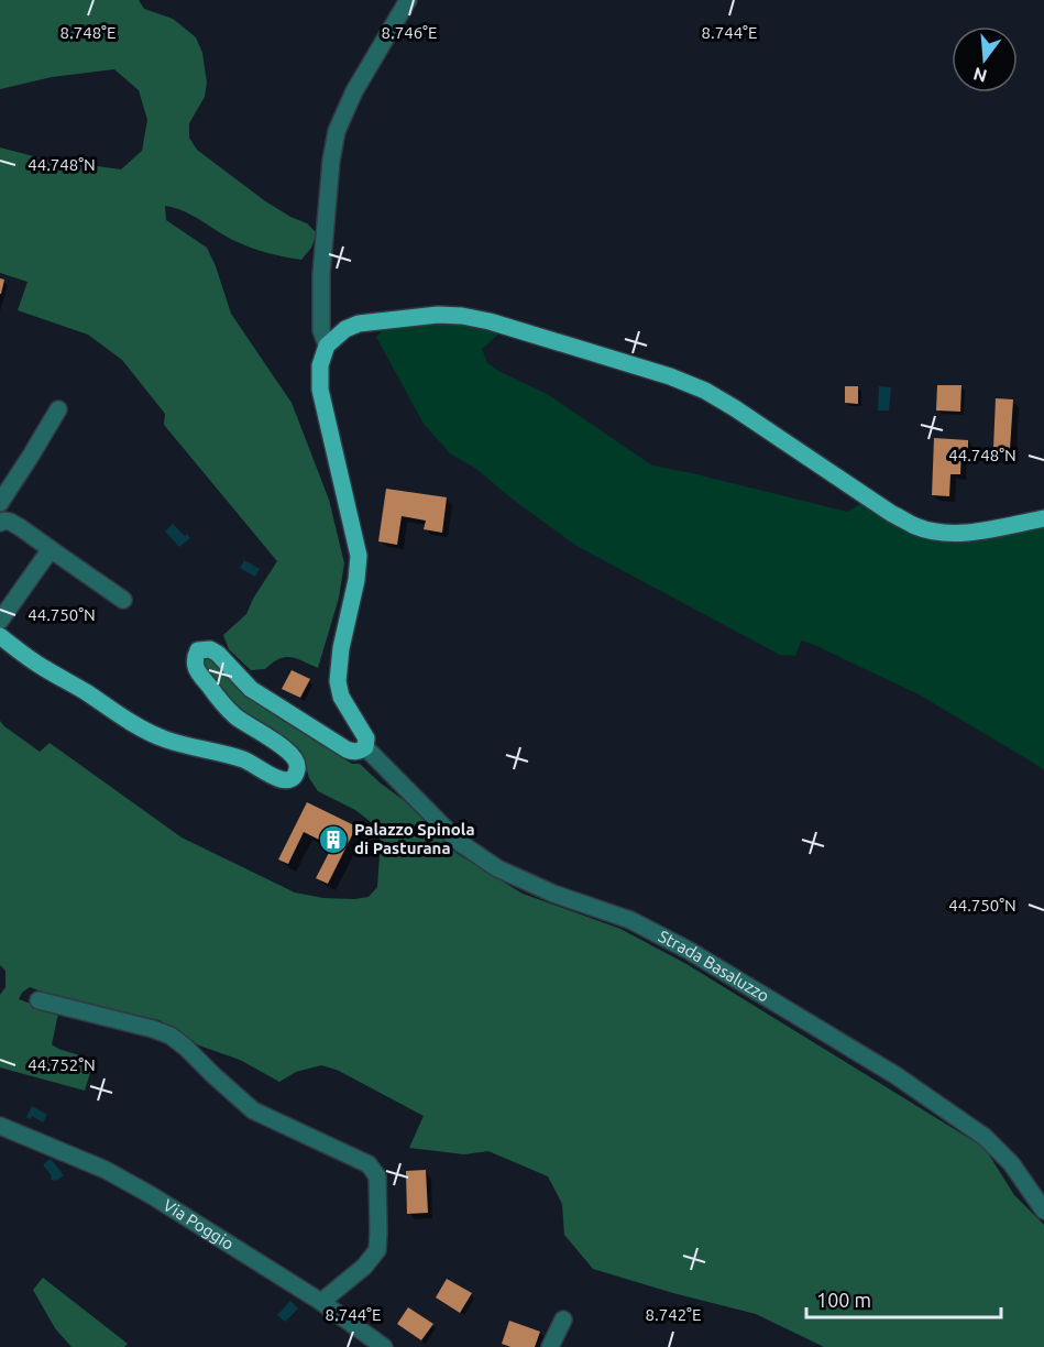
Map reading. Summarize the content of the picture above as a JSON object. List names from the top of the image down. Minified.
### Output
{"streets":{"street":["Strada Basaluzzo","Via Poggio"]},"places":{"building":["Palazzo Spinola di Pasturana"]},"scale_bar":"100 m","north":"bottom","coordinates":["8.748°E","8.746°E","8.744°E","44.748°N","44.750°N","44.752°N","8.742°E"]}
